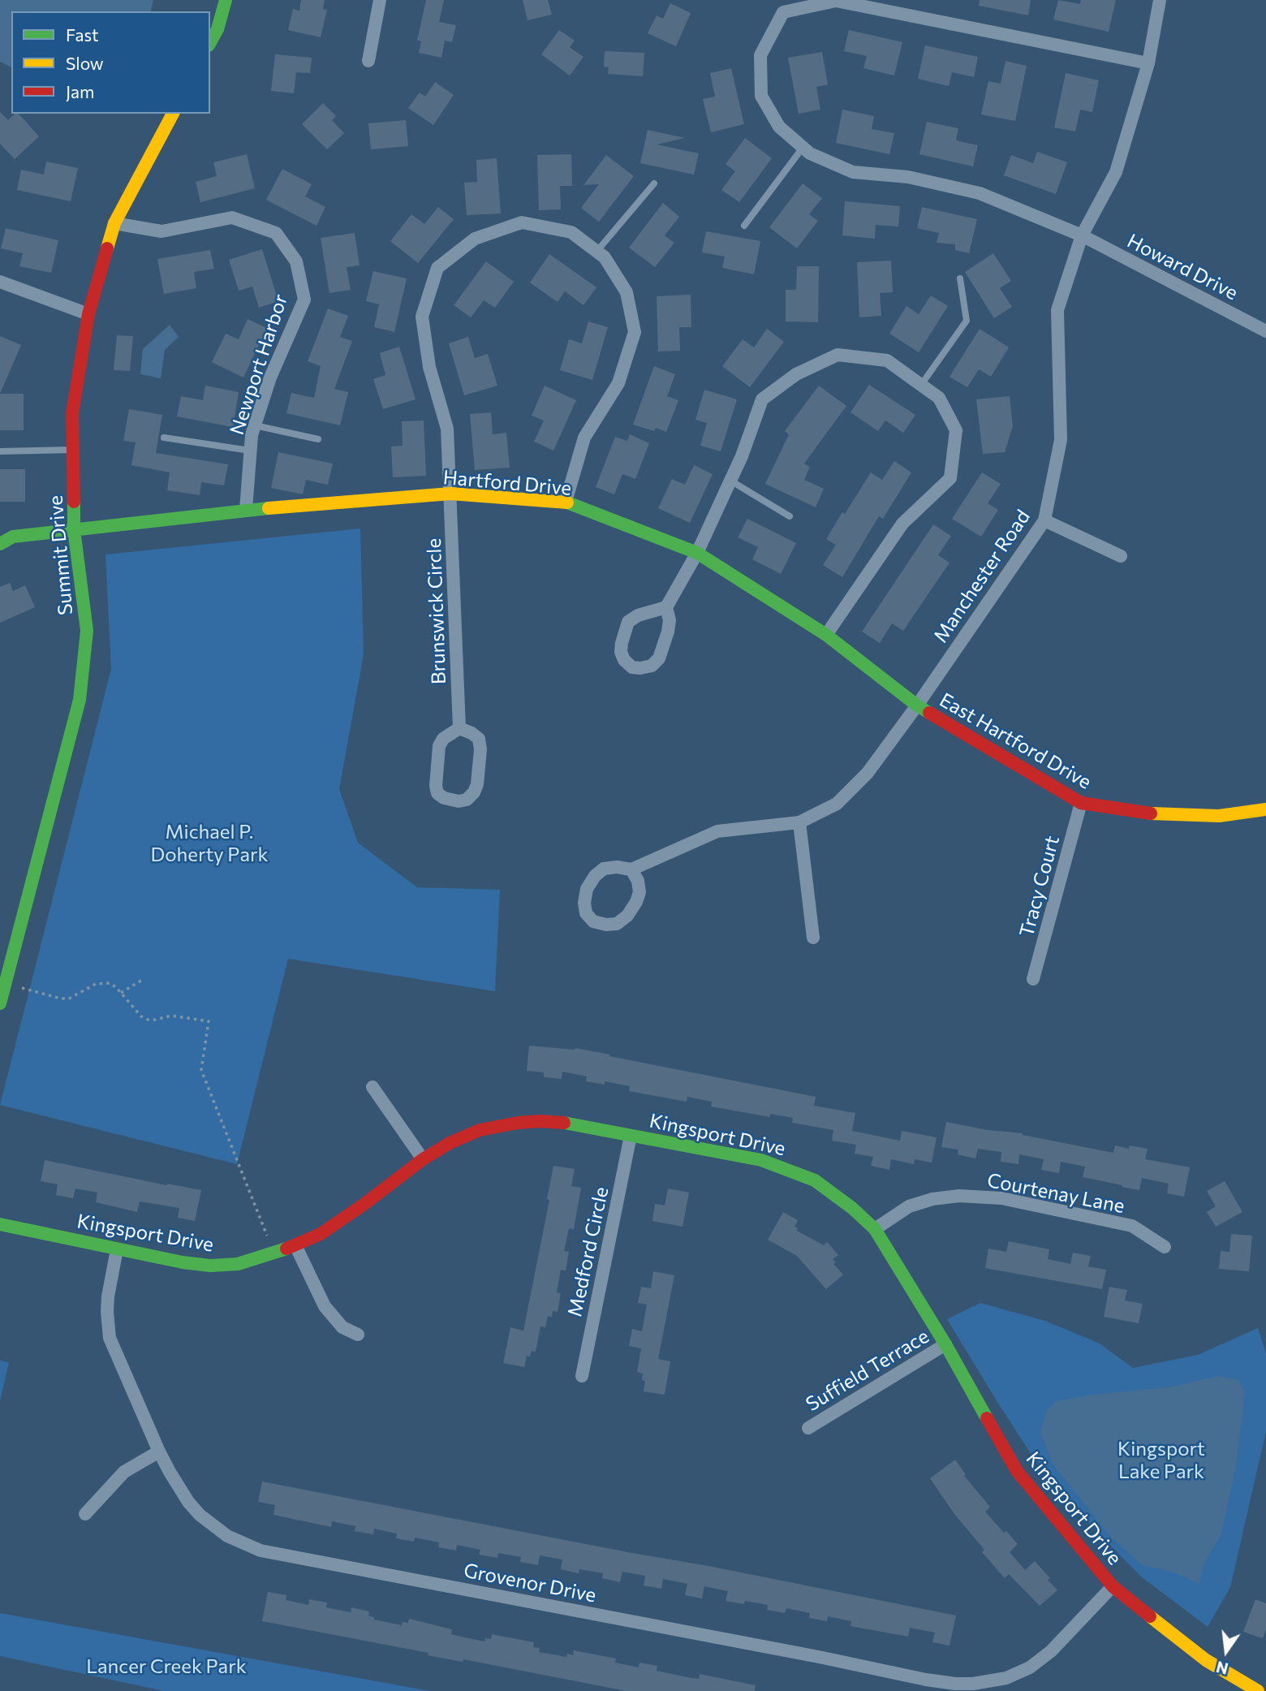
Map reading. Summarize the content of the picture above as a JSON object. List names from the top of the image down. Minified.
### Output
{"streets":{"street":["Howard Drive","Newport Harbor","Hartford Drive","Summit Drive","Manchester Road","Brunswick Circle","East Hartford Drive","Tracy Court","Kingsport Drive","Courtenay Lane","Medford Circle","Suffield Terrace","Grovenor Drive"]},"crossings":[["Howard Drive","Manchester Road"],["Newport Harbor","Hartford Drive"],["Newport Harbor","Summit Drive"],["Hartford Drive","Summit Drive"],["Hartford Drive","Manchester Road"],["Hartford Drive","Brunswick Circle"],["Hartford Drive","East Hartford Drive"],["Manchester Road","East Hartford Drive"],["East Hartford Drive","Tracy Court"],["Kingsport Drive","Courtenay Lane"],["Kingsport Drive","Medford Circle"],["Kingsport Drive","Suffield Terrace"],["Kingsport Drive","Grovenor Drive"]],"parks":["Michael P. Doherty Park","Kingsport Lake Park","Lancer Creek Park"],"legend":["Fast","Slow","Jam"],"north":"bottom"}
